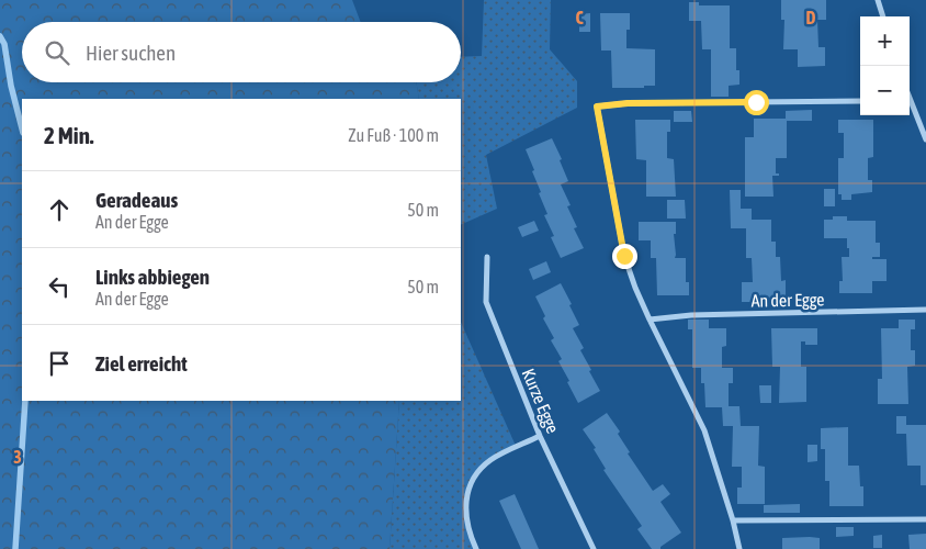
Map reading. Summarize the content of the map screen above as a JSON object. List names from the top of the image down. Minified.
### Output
{"streets":{"street":["An der Egge","Kurze Egge"]},"page":{"map_buttons":["+","−"],"search":"Hier suchen","heading":["2 Min.","Zu Fuß · 100 m"],"list":[["Geradeaus","An der Egge","50 m"],["Links abbiegen","An der Egge","50 m"],"Ziel erreicht"]},"grid":{"columns":["C","D"],"rows":["3"]}}
